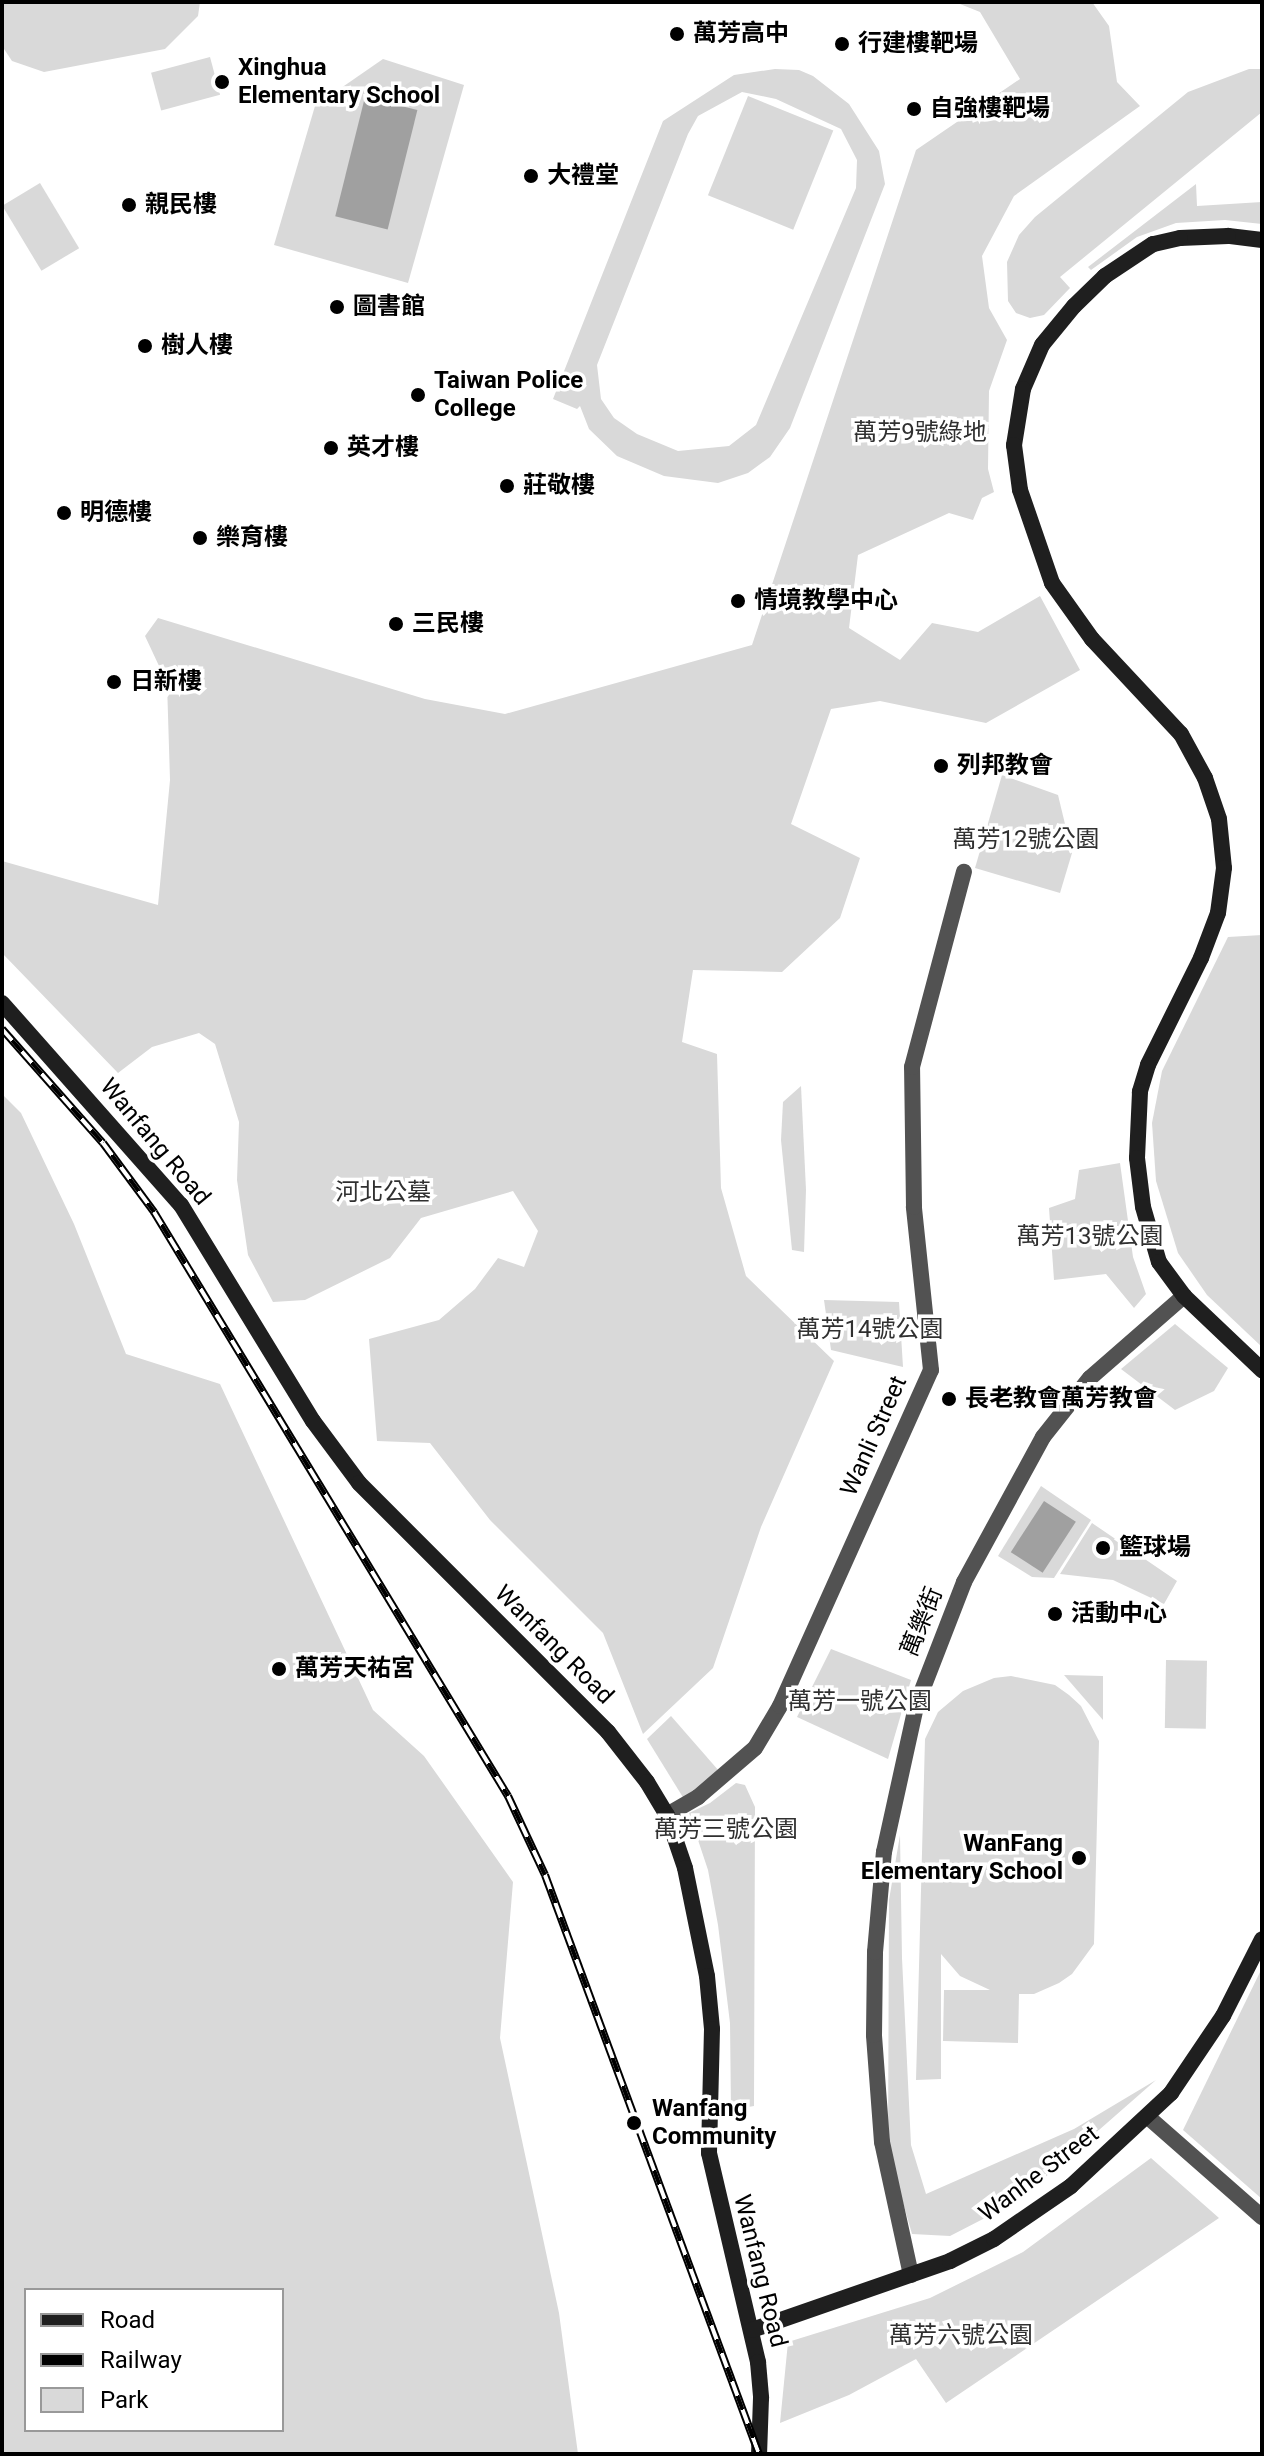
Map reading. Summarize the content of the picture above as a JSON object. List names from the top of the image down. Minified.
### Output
{"streets":{"street":["Wanfang Road","Wanli Street","萬樂街","Wanhe Street"]},"crossings":[["Wanfang Road","Wanli Street"],["Wanfang Road","Wanhe Street"],["萬樂街","Wanhe Street"]],"parks":["萬芳9號綠地","萬芳12號公園","河北公墓","萬芳13號公園","萬芳14號公園","萬芳一號公園","萬芳三號公園","萬芳六號公園"],"places":["萬芳高中","行建樓靶場","Xinghua Elementary School","自強樓靶場","大禮堂","親民樓","圖書館","樹人樓","Taiwan Police College","英才樓","莊敬樓","明德樓","樂育樓","情境教學中心","三民樓","日新樓","列邦教會","長老教會萬芳教會","籃球場","活動中心","萬芳天祐宮","WanFang Elementary School","Wanfang Community"],"legend":["Road","Railway","Park"]}
